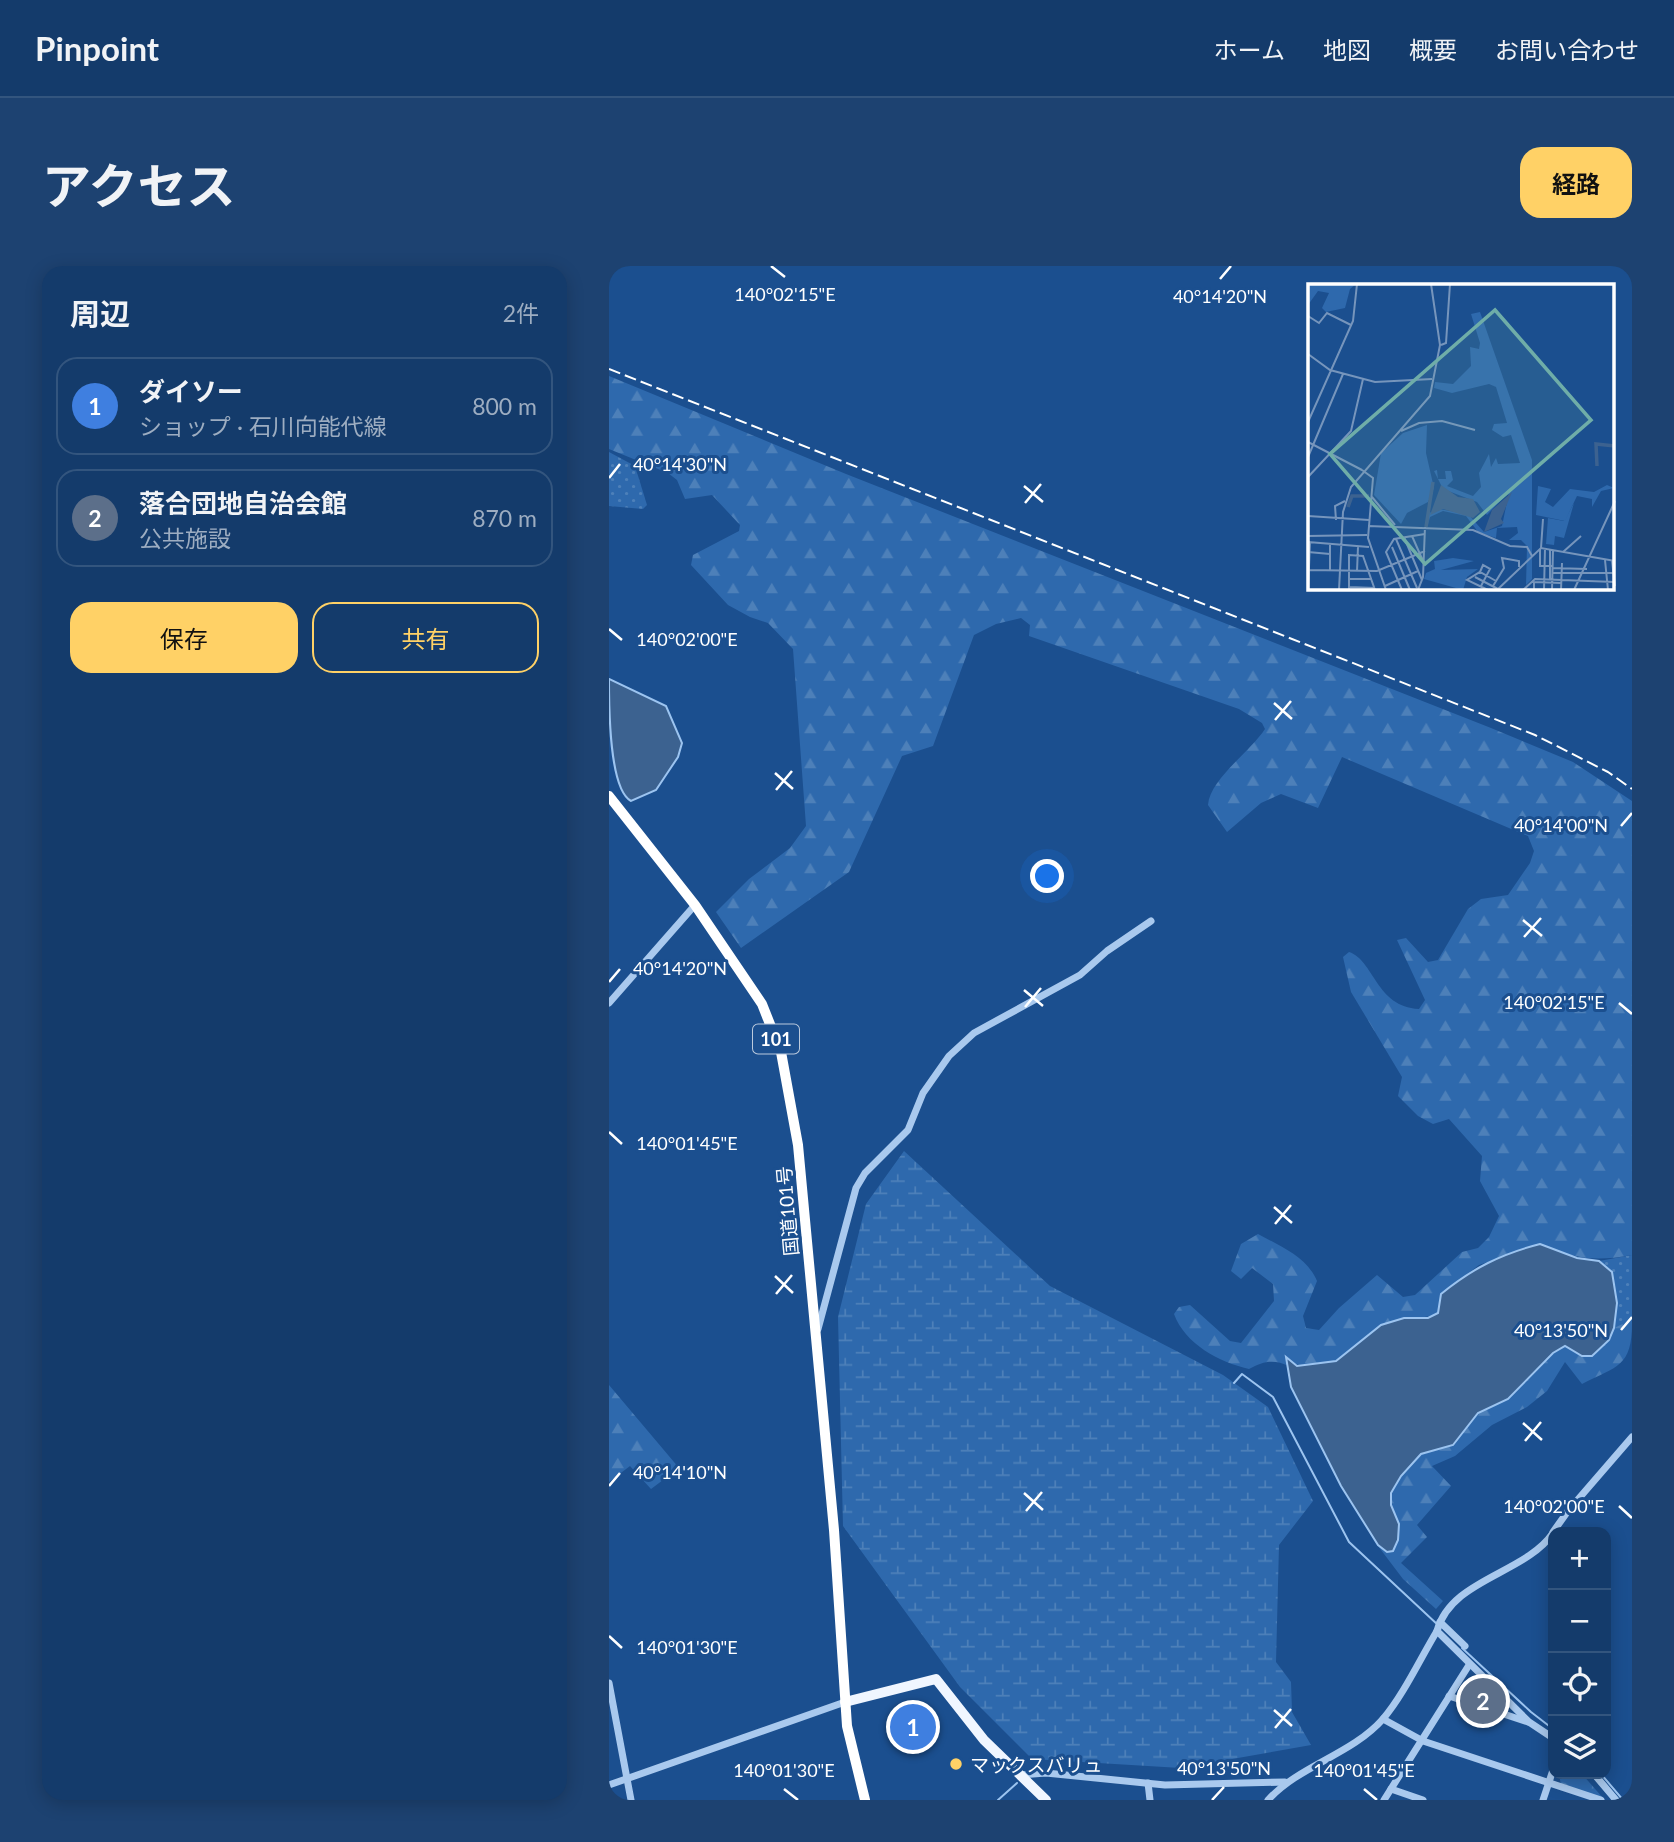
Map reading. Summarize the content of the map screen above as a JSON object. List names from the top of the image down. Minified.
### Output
{"streets":{"highway":["101","国道101号"]},"places":["マックスバリュ"],"page":{"header":"Pinpoint","nav":["ホーム","地図","概要","お問い合わせ"],"title":"アクセス","buttons":["経路",["保存","共有"]],"heading":["周辺","2件"],"list":[{"mark":"1","name":"ダイソー","note":"ショップ · 石川向能代線","value":"800 m"},{"mark":"2","name":"落合団地自治会館","note":"公共施設","value":"870 m"}],"map_buttons":["+","−"],"pins":["2","1"]},"coordinates":["140°02'15\"E","40°14'20\"N","40°14'30\"N","140°02'00\"E","40°14'00\"N","140°01'45\"E","40°13'50\"N","40°14'10\"N","140°01'30\"E"]}
